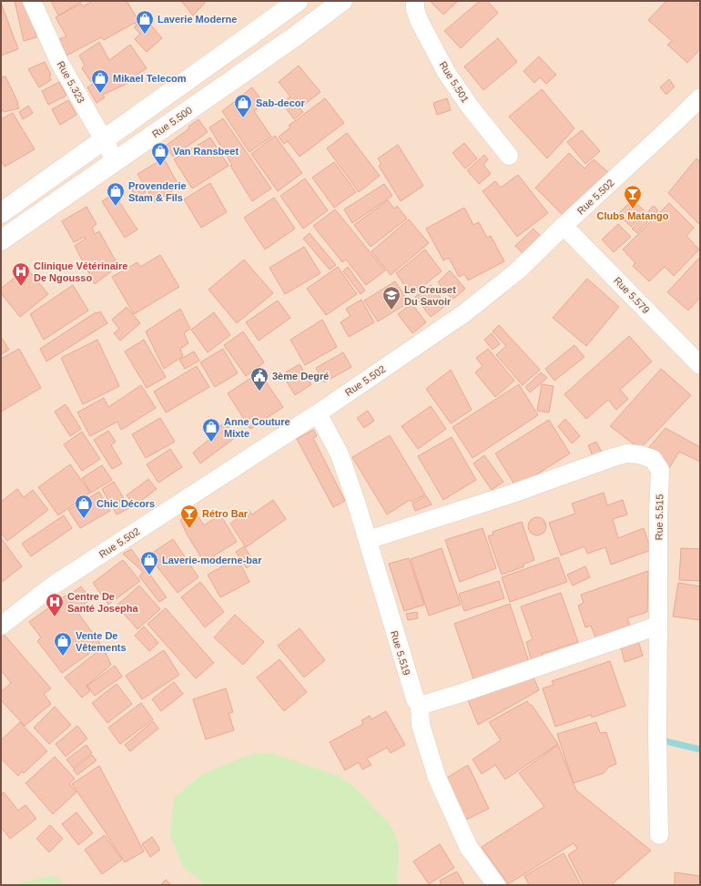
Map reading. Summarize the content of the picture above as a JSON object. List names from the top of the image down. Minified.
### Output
{"streets":{"main road":["Rue 5.500"],"street":["Rue 5.323","Rue 5.501","Rue 5.502","Rue 5.579","Rue 5.515","Rue 5.519"]},"crossings":[["Rue 5.323","Rue 5.500"],["Rue 5.502","Rue 5.579"],["Rue 5.502","Rue 5.519"],["Rue 5.515","Rue 5.519"]],"places":{"shop":["Laverie Moderne","Mikael Telecom","Sab-decor","Van Ransbeet","Provenderie Stam & Fils","Anne Couture Mixte","Chic Décors","Laverie-moderne-bar","Vente De Vêtements"],"bar":["Clubs Matango","Rétro Bar"],"hospital":["Clinique Vétérinaire De Ngousso","Centre De Santé Josepha"],"school or university":["Le Creuset Du Savoir"],"public building":["3ème Degré"]}}
